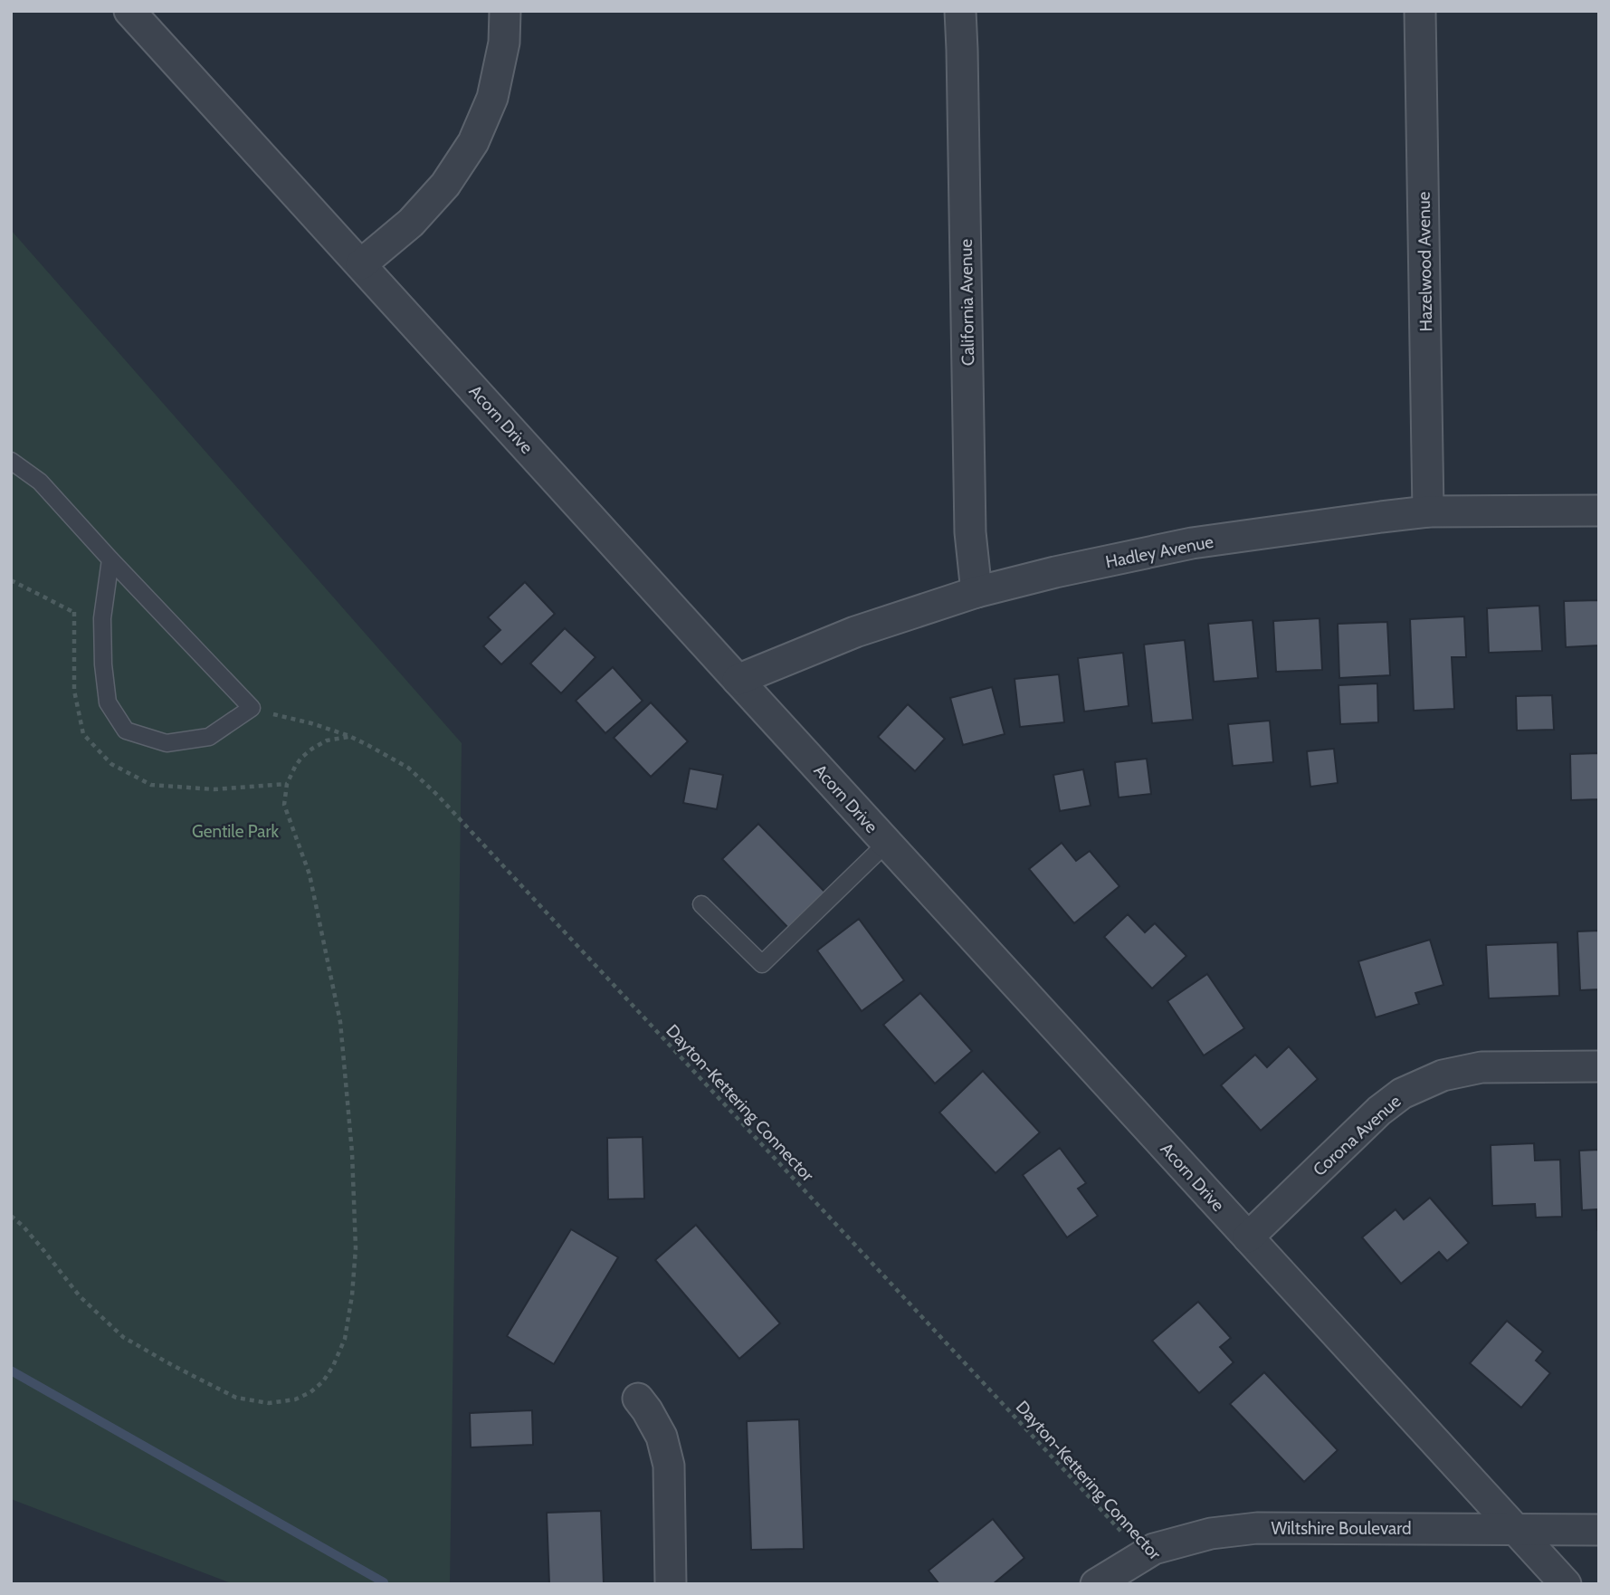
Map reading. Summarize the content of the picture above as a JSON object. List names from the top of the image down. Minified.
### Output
{"streets":{"street":["Hazelwood Avenue","California Avenue","Acorn Drive","Hadley Avenue","Corona Avenue","Wiltshire Boulevard"],"path":["Dayton-Kettering Connector"]},"crossings":[["Hazelwood Avenue","Hadley Avenue"],["California Avenue","Hadley Avenue"],["Acorn Drive","Hadley Avenue"],["Acorn Drive","Corona Avenue"],["Acorn Drive","Wiltshire Boulevard"],["Dayton-Kettering Connector","Wiltshire Boulevard"]],"parks":["Gentile Park"]}
